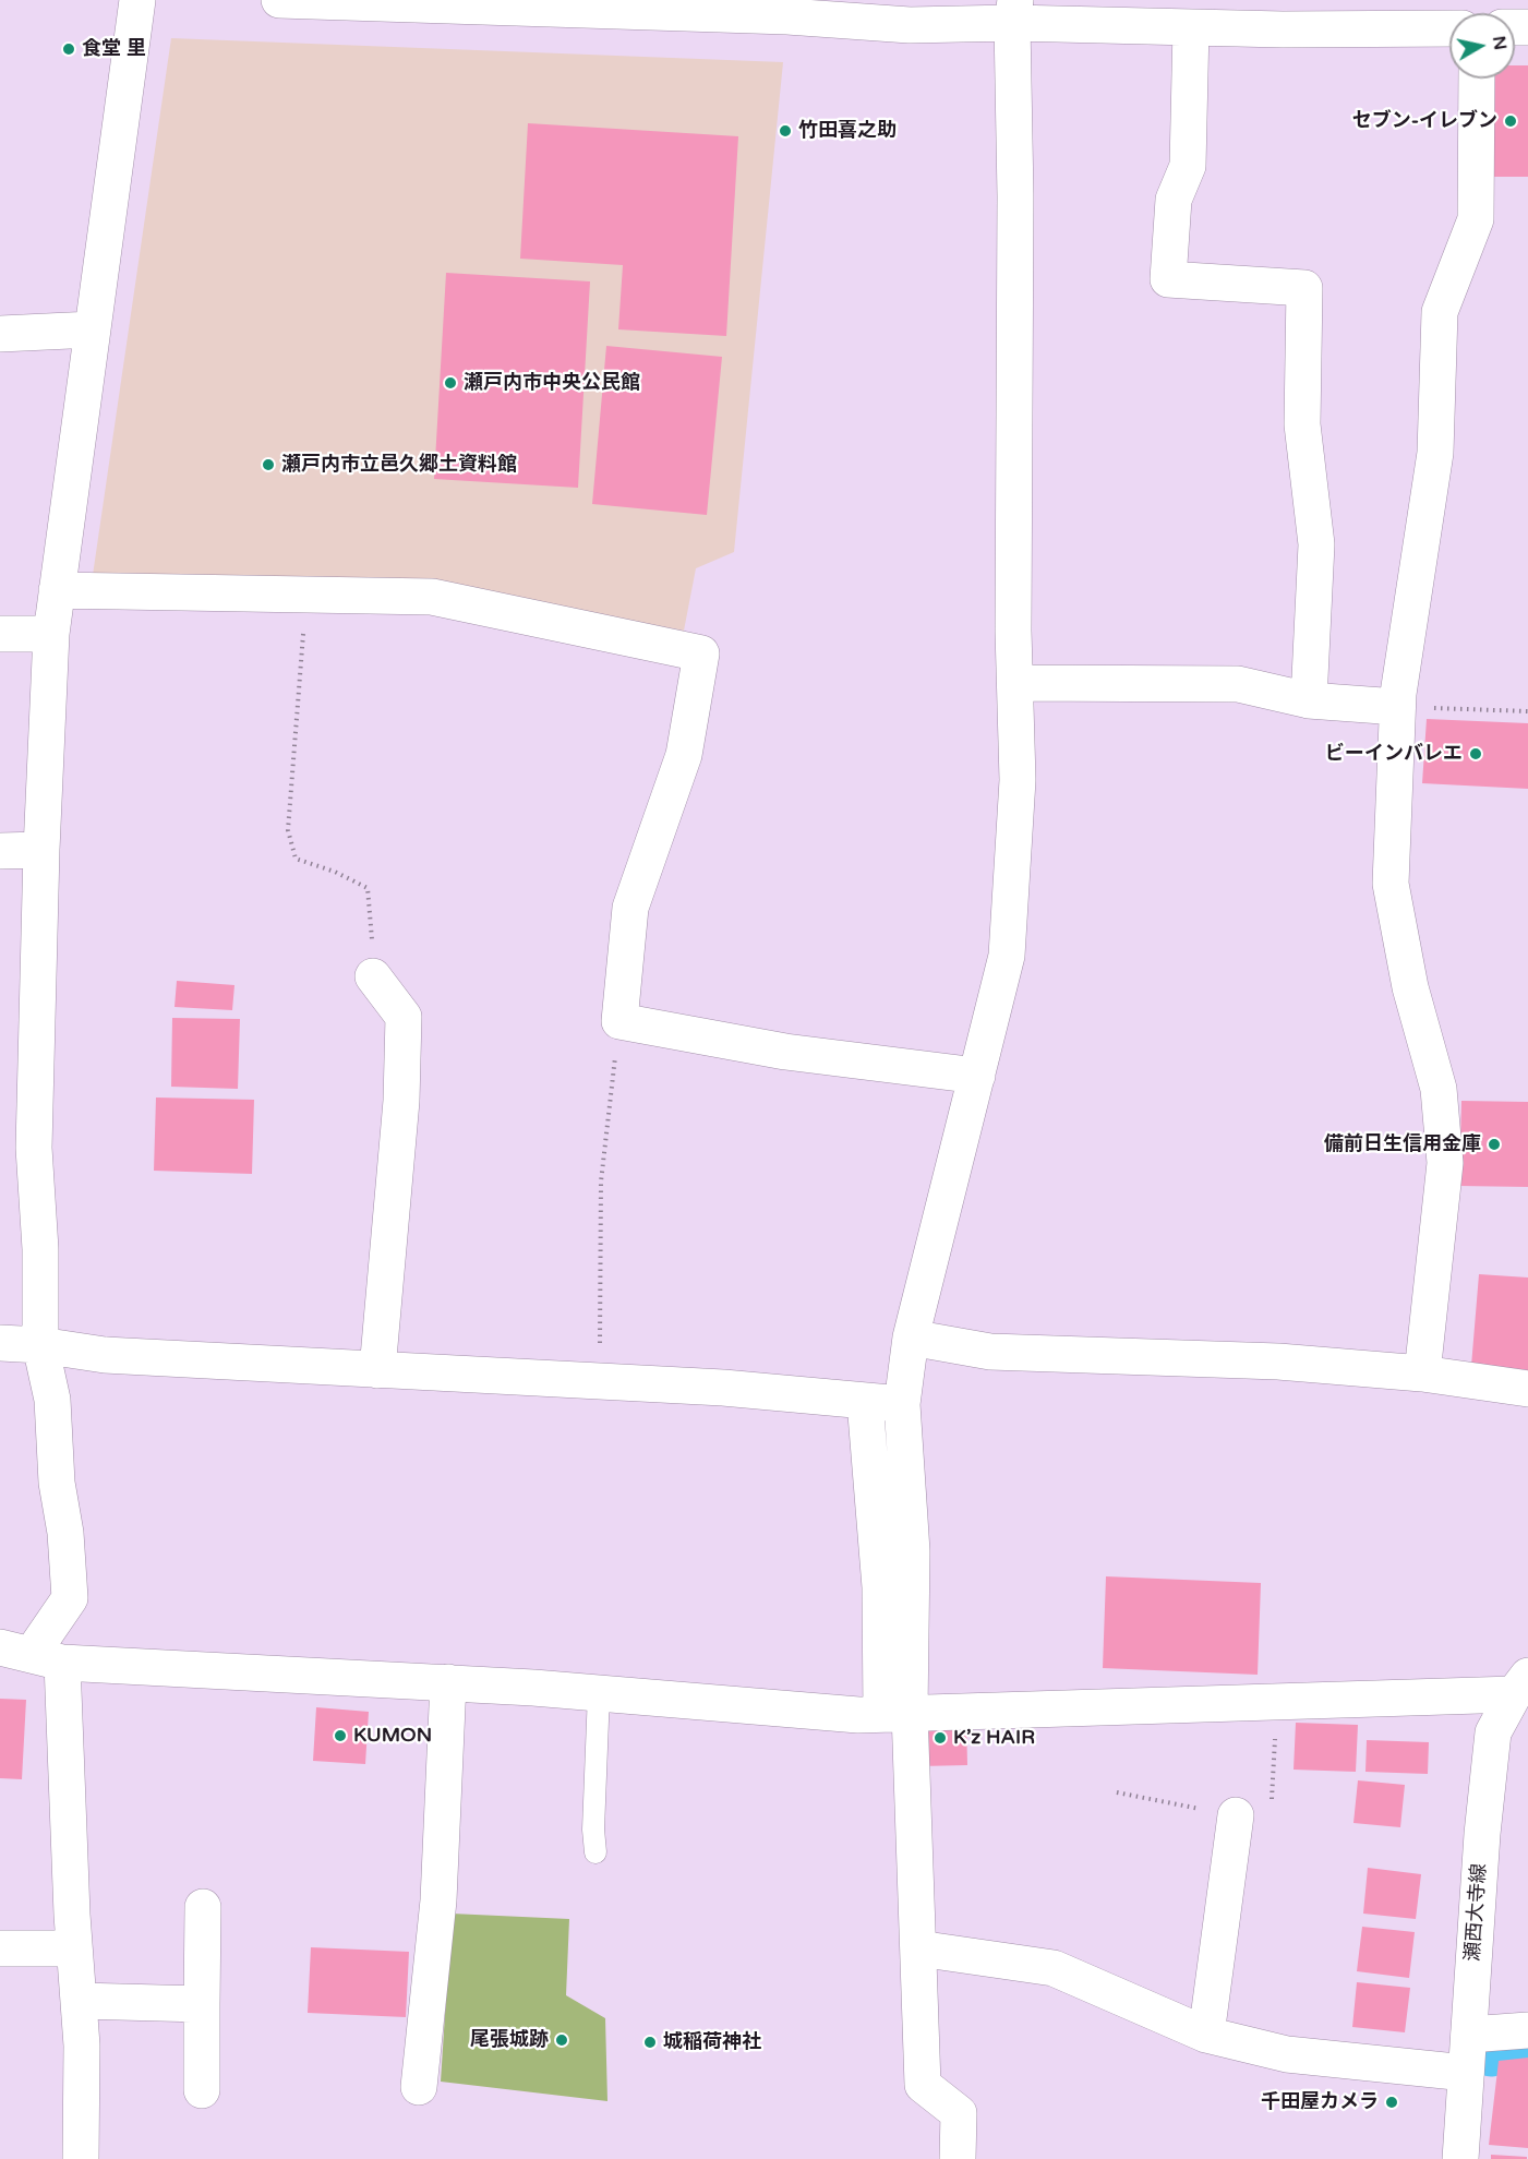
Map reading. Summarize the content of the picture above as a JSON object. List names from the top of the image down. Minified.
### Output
{"streets":{"street":["瀬西大寺線"]},"places":["食堂 里","セブン-イレブン","竹田喜之助","瀬戸内市中央公民館","瀬戸内市立邑久郷土資料館","ビーインバレエ","備前日生信用金庫","KUMON","K’z HAIR","尾張城跡","城稲荷神社","千田屋カメラ"],"north":"right"}
